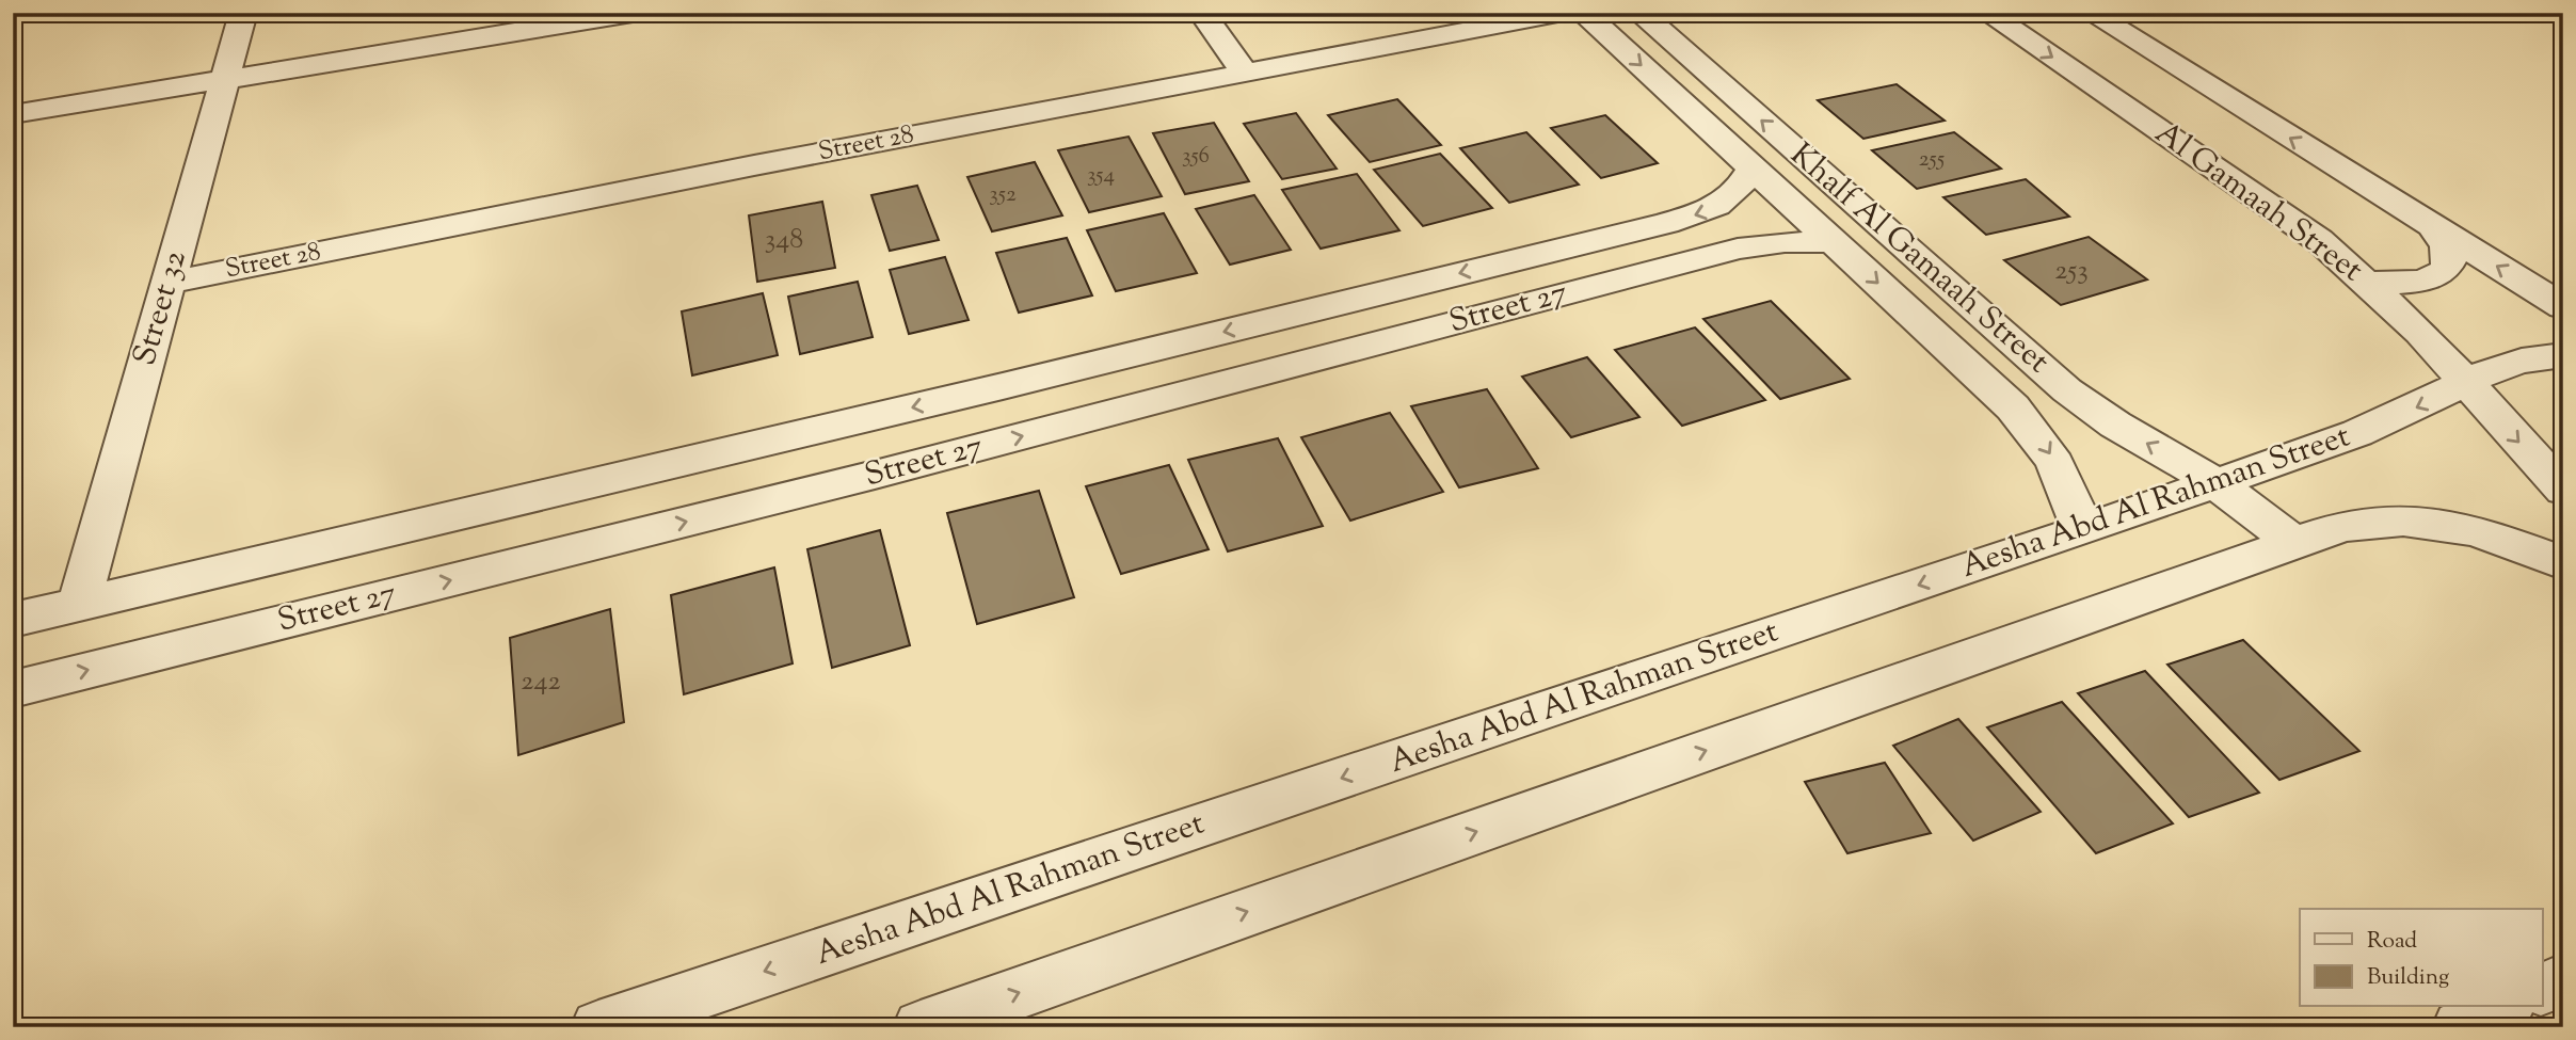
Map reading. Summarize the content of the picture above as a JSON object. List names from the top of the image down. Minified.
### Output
{"streets":{"street":["Street 28","Al Gamaah Street","Khalf Al Gamaah Street","Street 32","Street 27","Aesha Abd Al Rahman Street"]},"crossings":[["Street 28","Street 32"],["Al Gamaah Street","Aesha Abd Al Rahman Street"],["Khalf Al Gamaah Street","Street 27"],["Khalf Al Gamaah Street","Aesha Abd Al Rahman Street"],["Street 32","Street 27"]],"house_numbers":["356","255","354","352","348","253","242"],"legend":["Road","Building"]}
